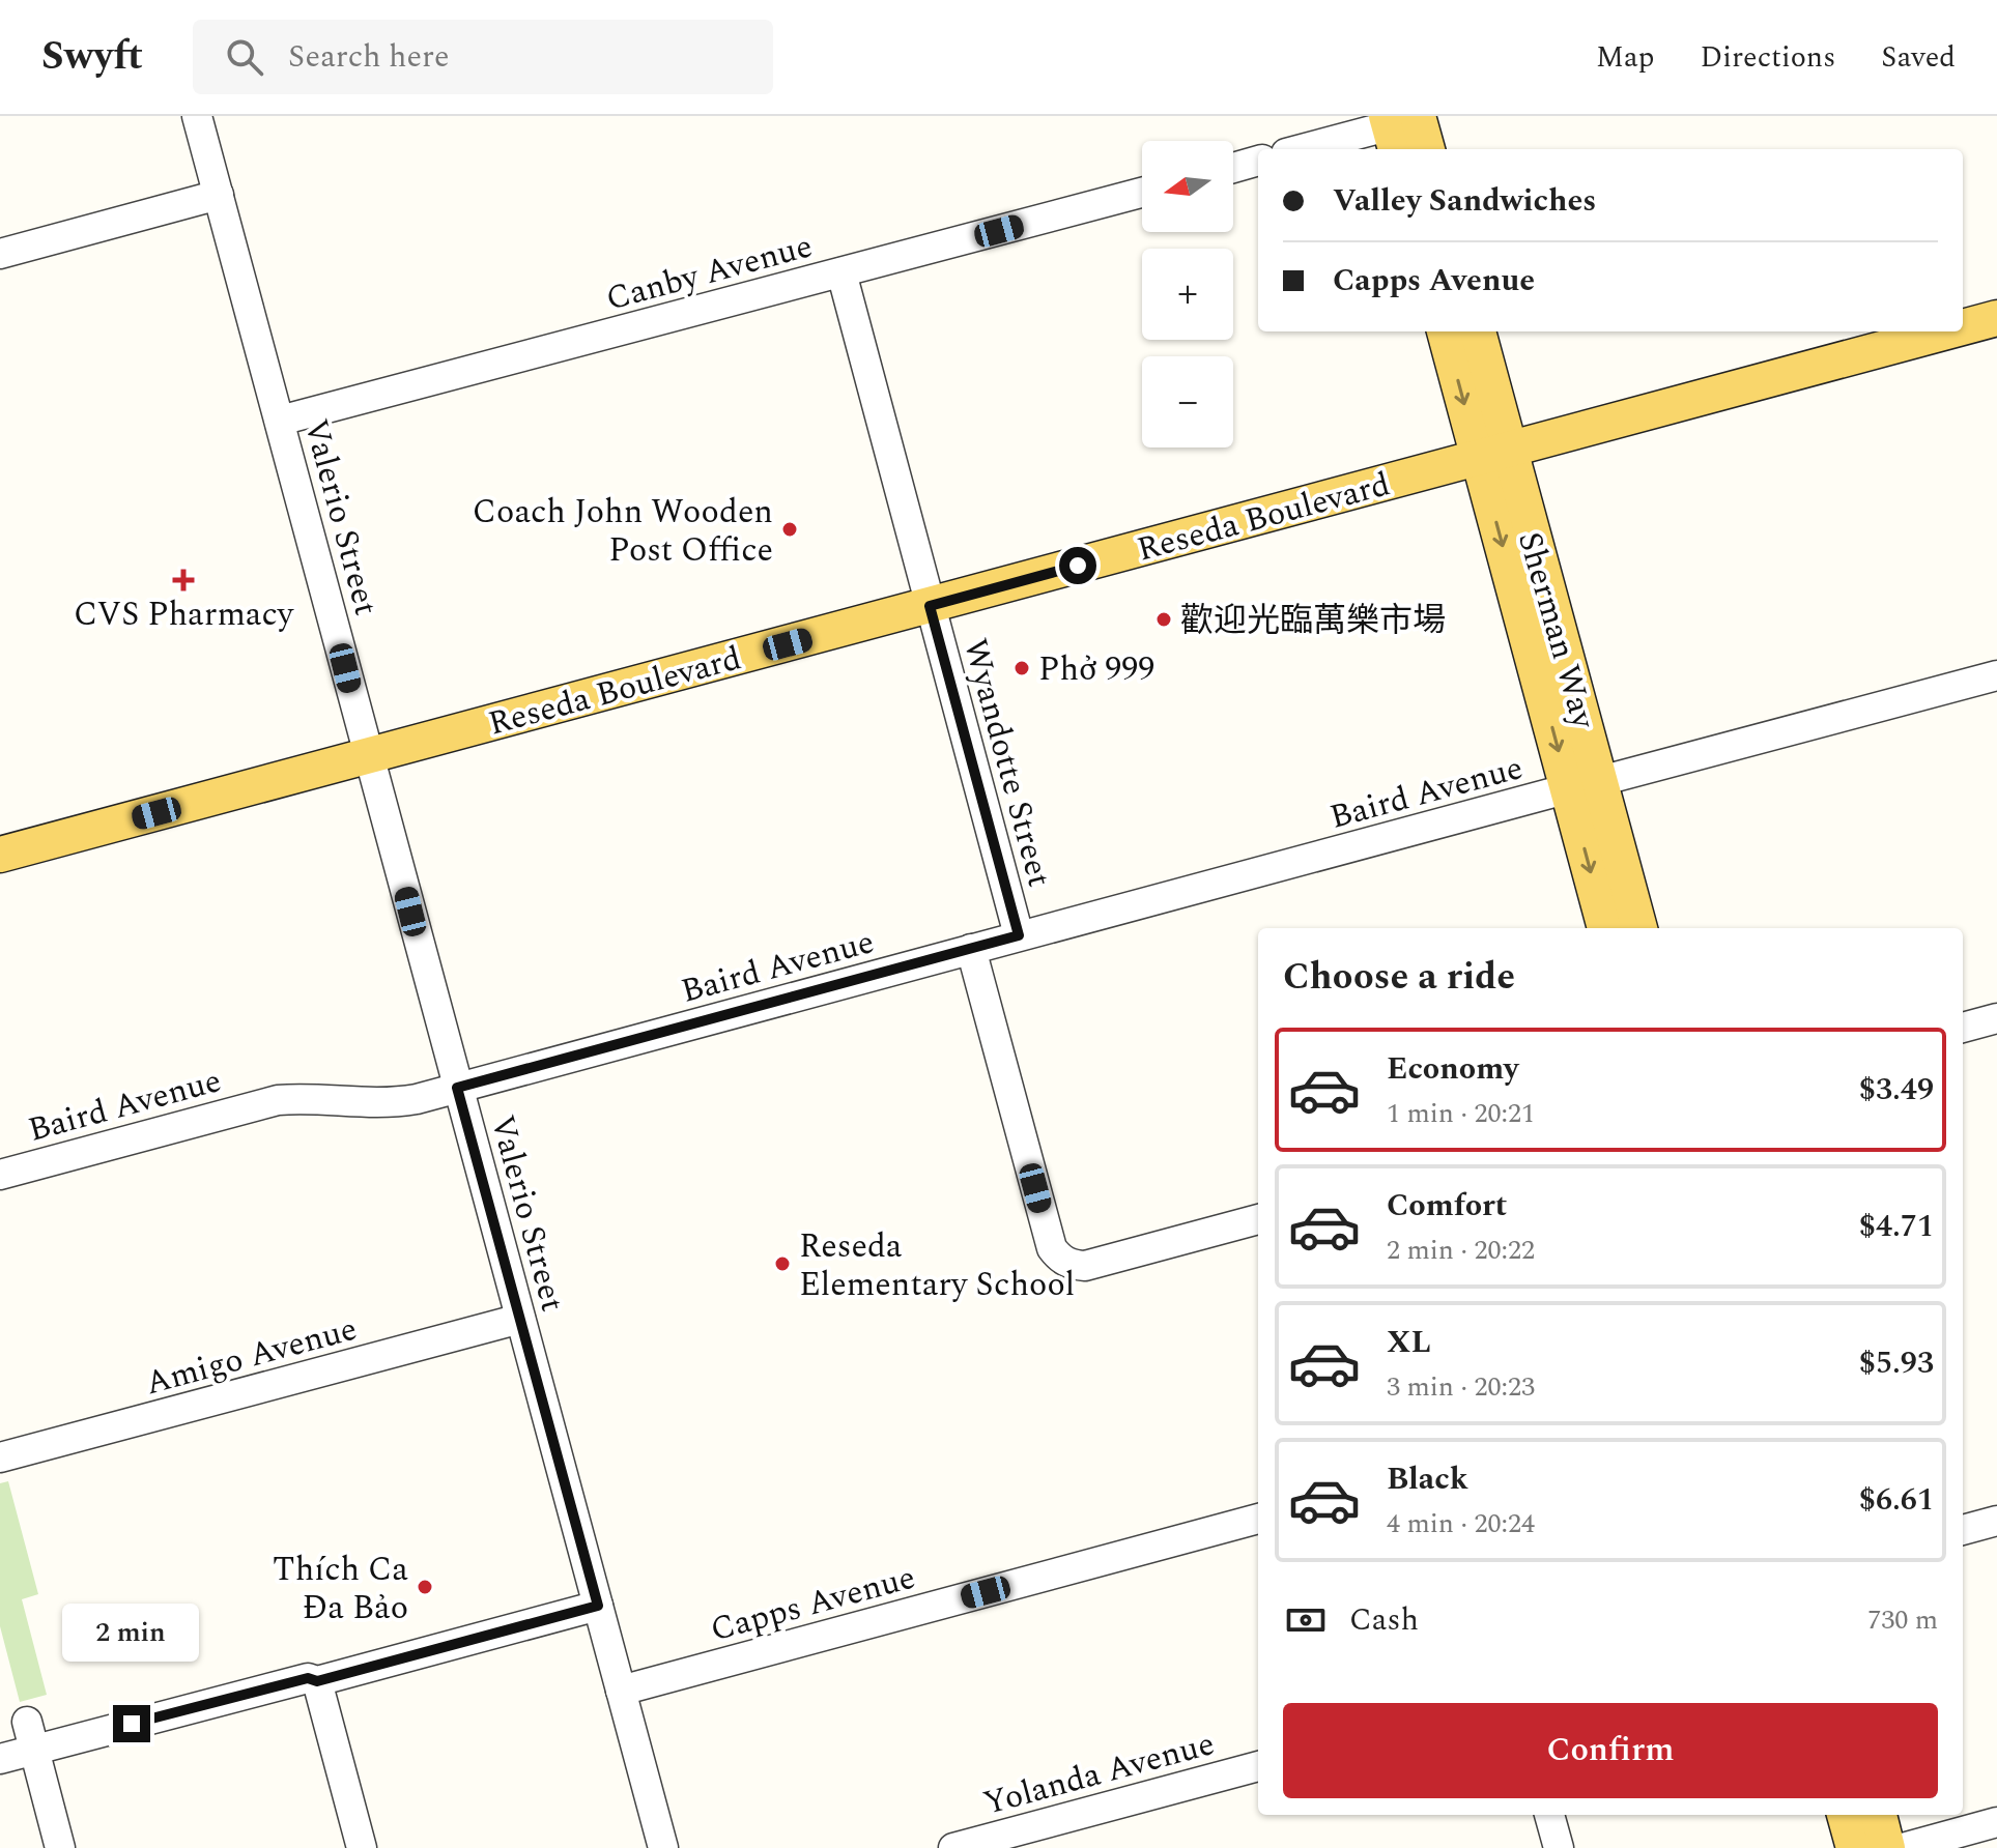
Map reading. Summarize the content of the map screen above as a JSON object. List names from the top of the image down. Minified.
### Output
{"streets":{"main road":["Reseda Boulevard","Sherman Way"],"street":["Canby Avenue","Valerio Street","Wyandotte Street","Baird Avenue","Amigo Avenue","Capps Avenue","Yolanda Avenue"]},"crossings":[["Canby Avenue","Valerio Street"],["Canby Avenue","Wyandotte Street"],["Reseda Boulevard","Valerio Street"],["Reseda Boulevard","Sherman Way"],["Reseda Boulevard","Wyandotte Street"],["Valerio Street","Baird Avenue"],["Valerio Street","Amigo Avenue"],["Valerio Street","Capps Avenue"],["Sherman Way","Baird Avenue"],["Wyandotte Street","Baird Avenue"]],"places":{"other":["Coach John Wooden Post Office","歡迎光臨萬樂市場","Phở 999","Reseda Elementary School","Thích Ca Đa Bảo"],"health":["CVS Pharmacy"]},"north":"left","page":{"header":"Swyft","search":"Search here","nav":["Map","Directions","Saved"],"map_buttons":["+","−"],"banner":["Valley Sandwiches","Capps Avenue"],"heading":"Choose a ride","list":[{"name":"Economy","note":"1 min · 20:21","value":"$3.49"},{"name":"Comfort","note":"2 min · 20:22","value":"$4.71"},{"name":"XL","note":"3 min · 20:23","value":"$5.93"},{"name":"Black","note":"4 min · 20:24","value":"$6.61"}],"pay":["Cash","730 m"],"bubble":"2 min","buttons":"Confirm"}}
